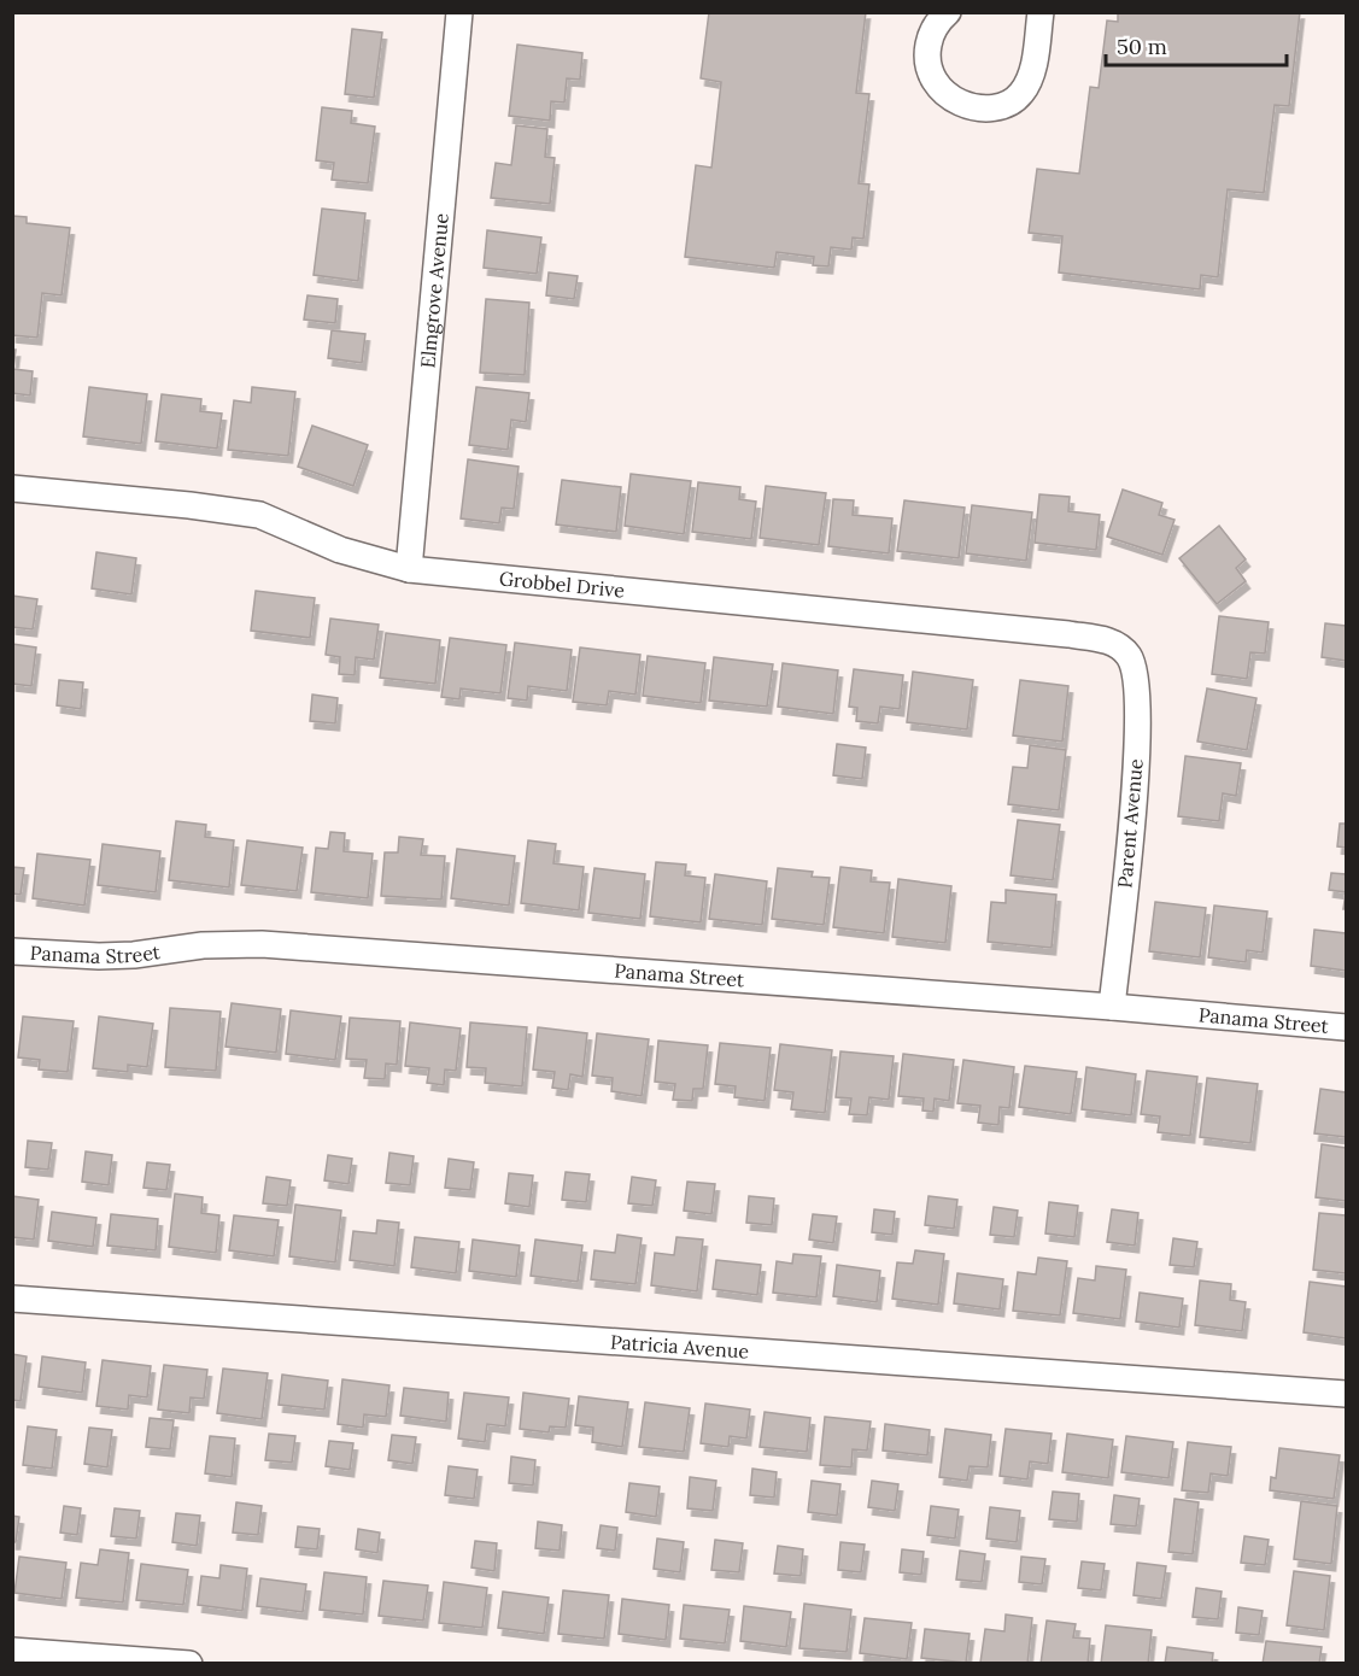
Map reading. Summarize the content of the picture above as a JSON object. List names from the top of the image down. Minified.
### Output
{"streets":{"street":["Elmgrove Avenue","Grobbel Drive","Parent Avenue","Panama Street","Patricia Avenue"]},"crossings":[["Elmgrove Avenue","Grobbel Drive"],["Grobbel Drive","Parent Avenue"],["Parent Avenue","Panama Street"]],"scale_bar":"50 m"}
